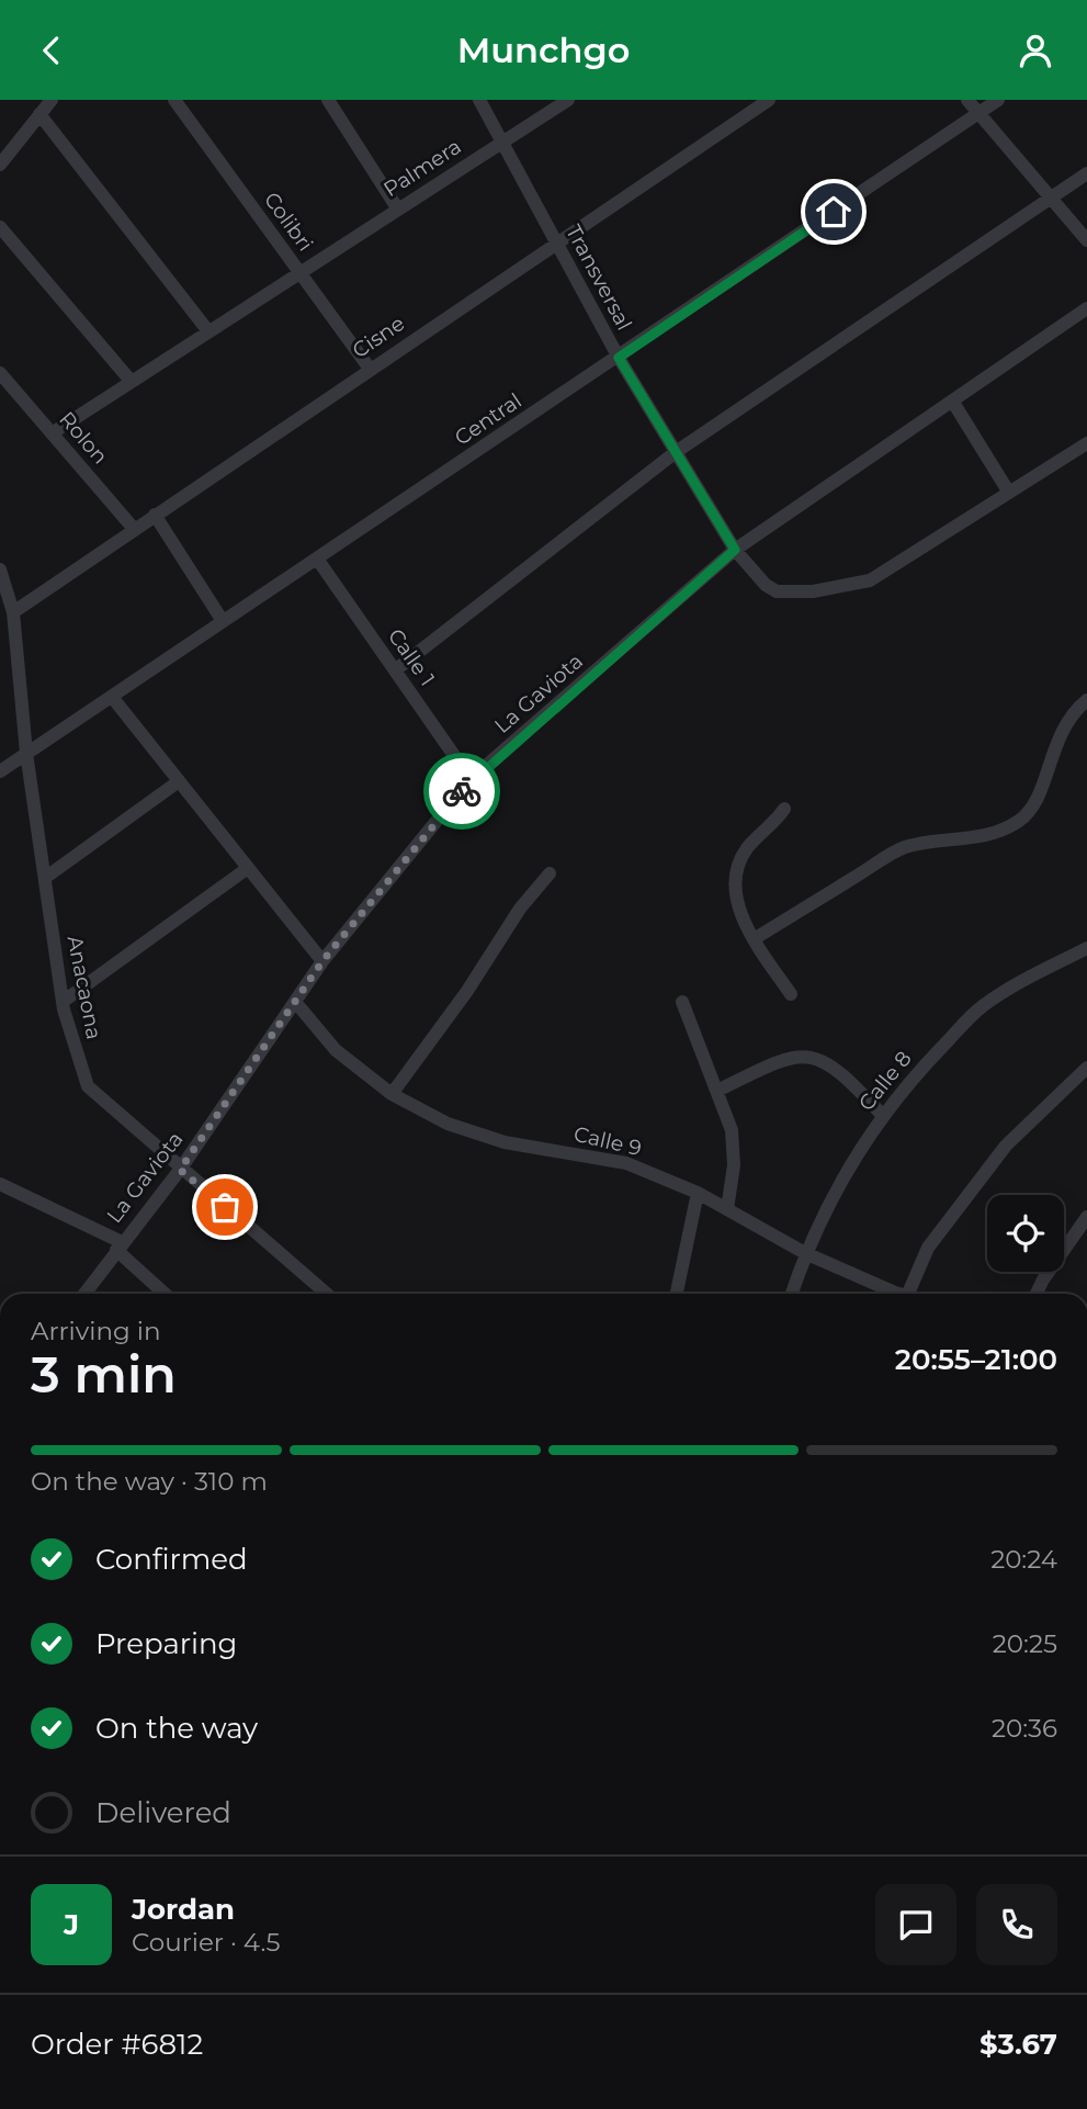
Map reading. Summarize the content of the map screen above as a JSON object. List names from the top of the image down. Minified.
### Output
{"streets":{"street":["Palmera","Colibri","Transversal","Cisne","Central","Rolon","Calle 1","La Gaviota","Anacaona","Calle 8","Calle 9"]},"crossings":[["Palmera","Colibri"],["Palmera","Transversal"],["Palmera","Rolon"],["Colibri","Cisne"],["Transversal","Cisne"],["Transversal","Central"],["Transversal","La Gaviota"],["Cisne","Rolon"],["Cisne","Anacaona"],["Central","Calle 1"],["Central","Anacaona"],["Calle 1","La Gaviota"],["La Gaviota","Anacaona"],["La Gaviota","Calle 9"],["Calle 8","Calle 9"]],"page":{"header":"Munchgo","heading":["3 min","Arriving in","20:55–21:00"],"panel":["Jordan","Courier · 4.5","Order #6812","$3.67"],"bar":"On the way · 310 m","list":[["Confirmed","20:24"],["Preparing","20:25"],["On the way","20:36"],"Delivered"],"round":"J"}}
